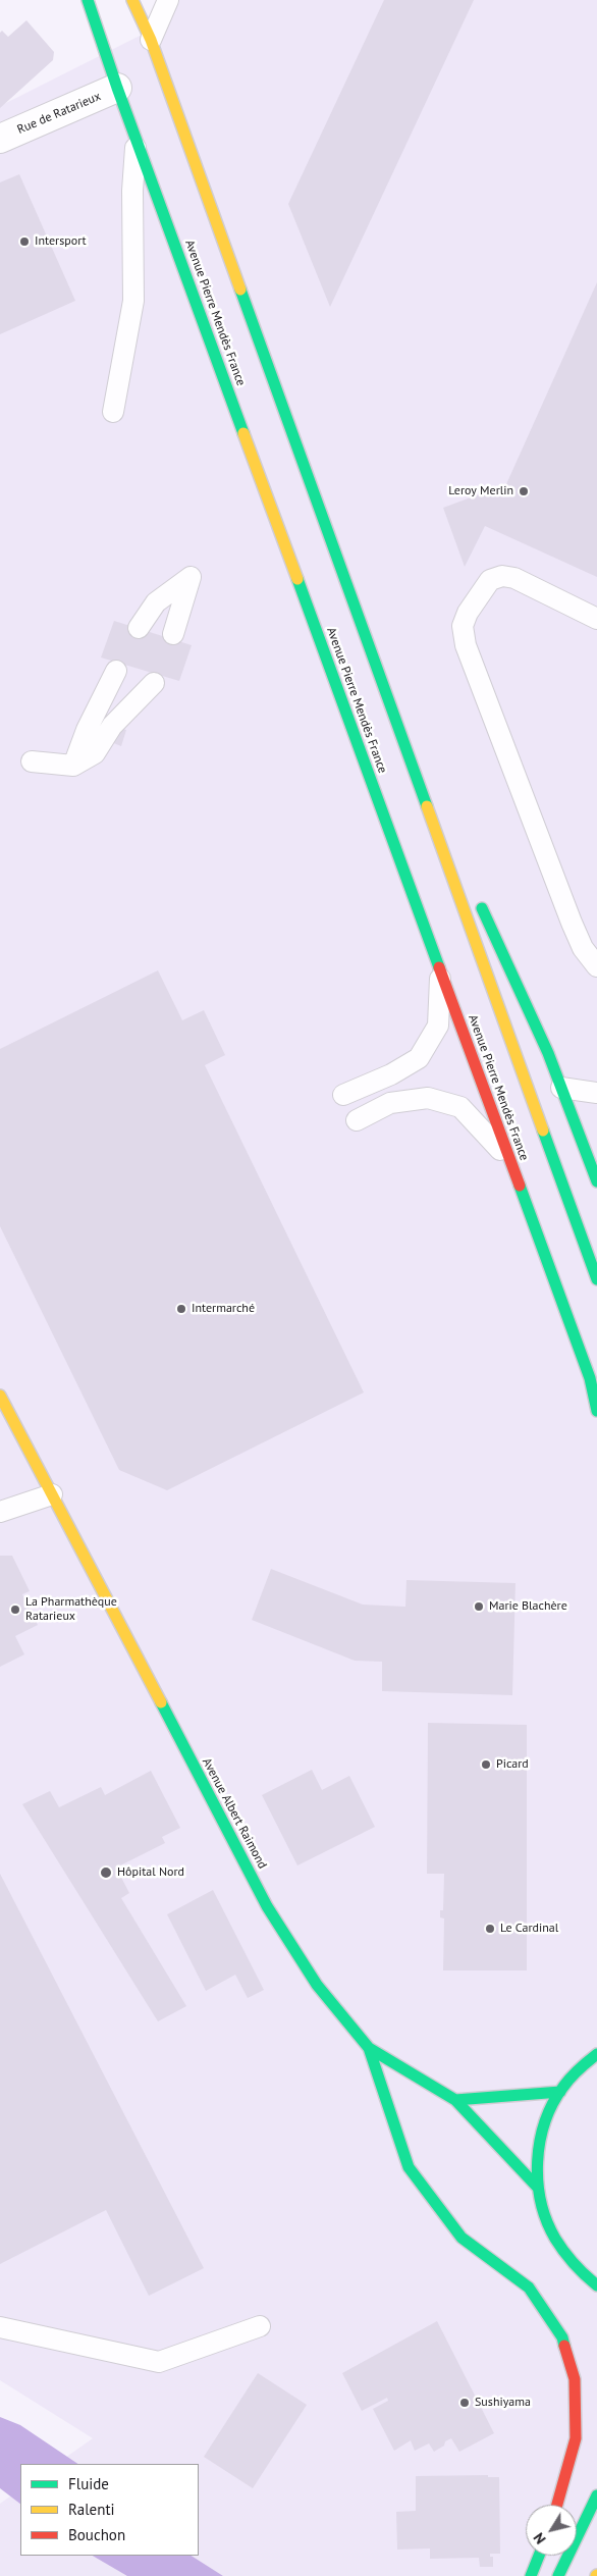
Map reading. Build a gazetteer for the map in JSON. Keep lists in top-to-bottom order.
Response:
{
  "streets": {
    "main road": ["Avenue Pierre Mendès France", "Avenue Albert Raimond"],
    "street": ["Rue de Ratarieux"]
  },
  "crossings": [
    ["Rue de Ratarieux", "Avenue Pierre Mendès France"]
  ],
  "places": [
    "Intersport",
    "Leroy Merlin",
    "Intermarché",
    "Marie Blachère",
    "La Pharmathèque Ratarieux",
    "Picard",
    "Hôpital Nord",
    "Le Cardinal",
    "Sushiyama"
  ],
  "legend": ["Fluide", "Ralenti", "Bouchon"],
  "north": "bottom left"
}
